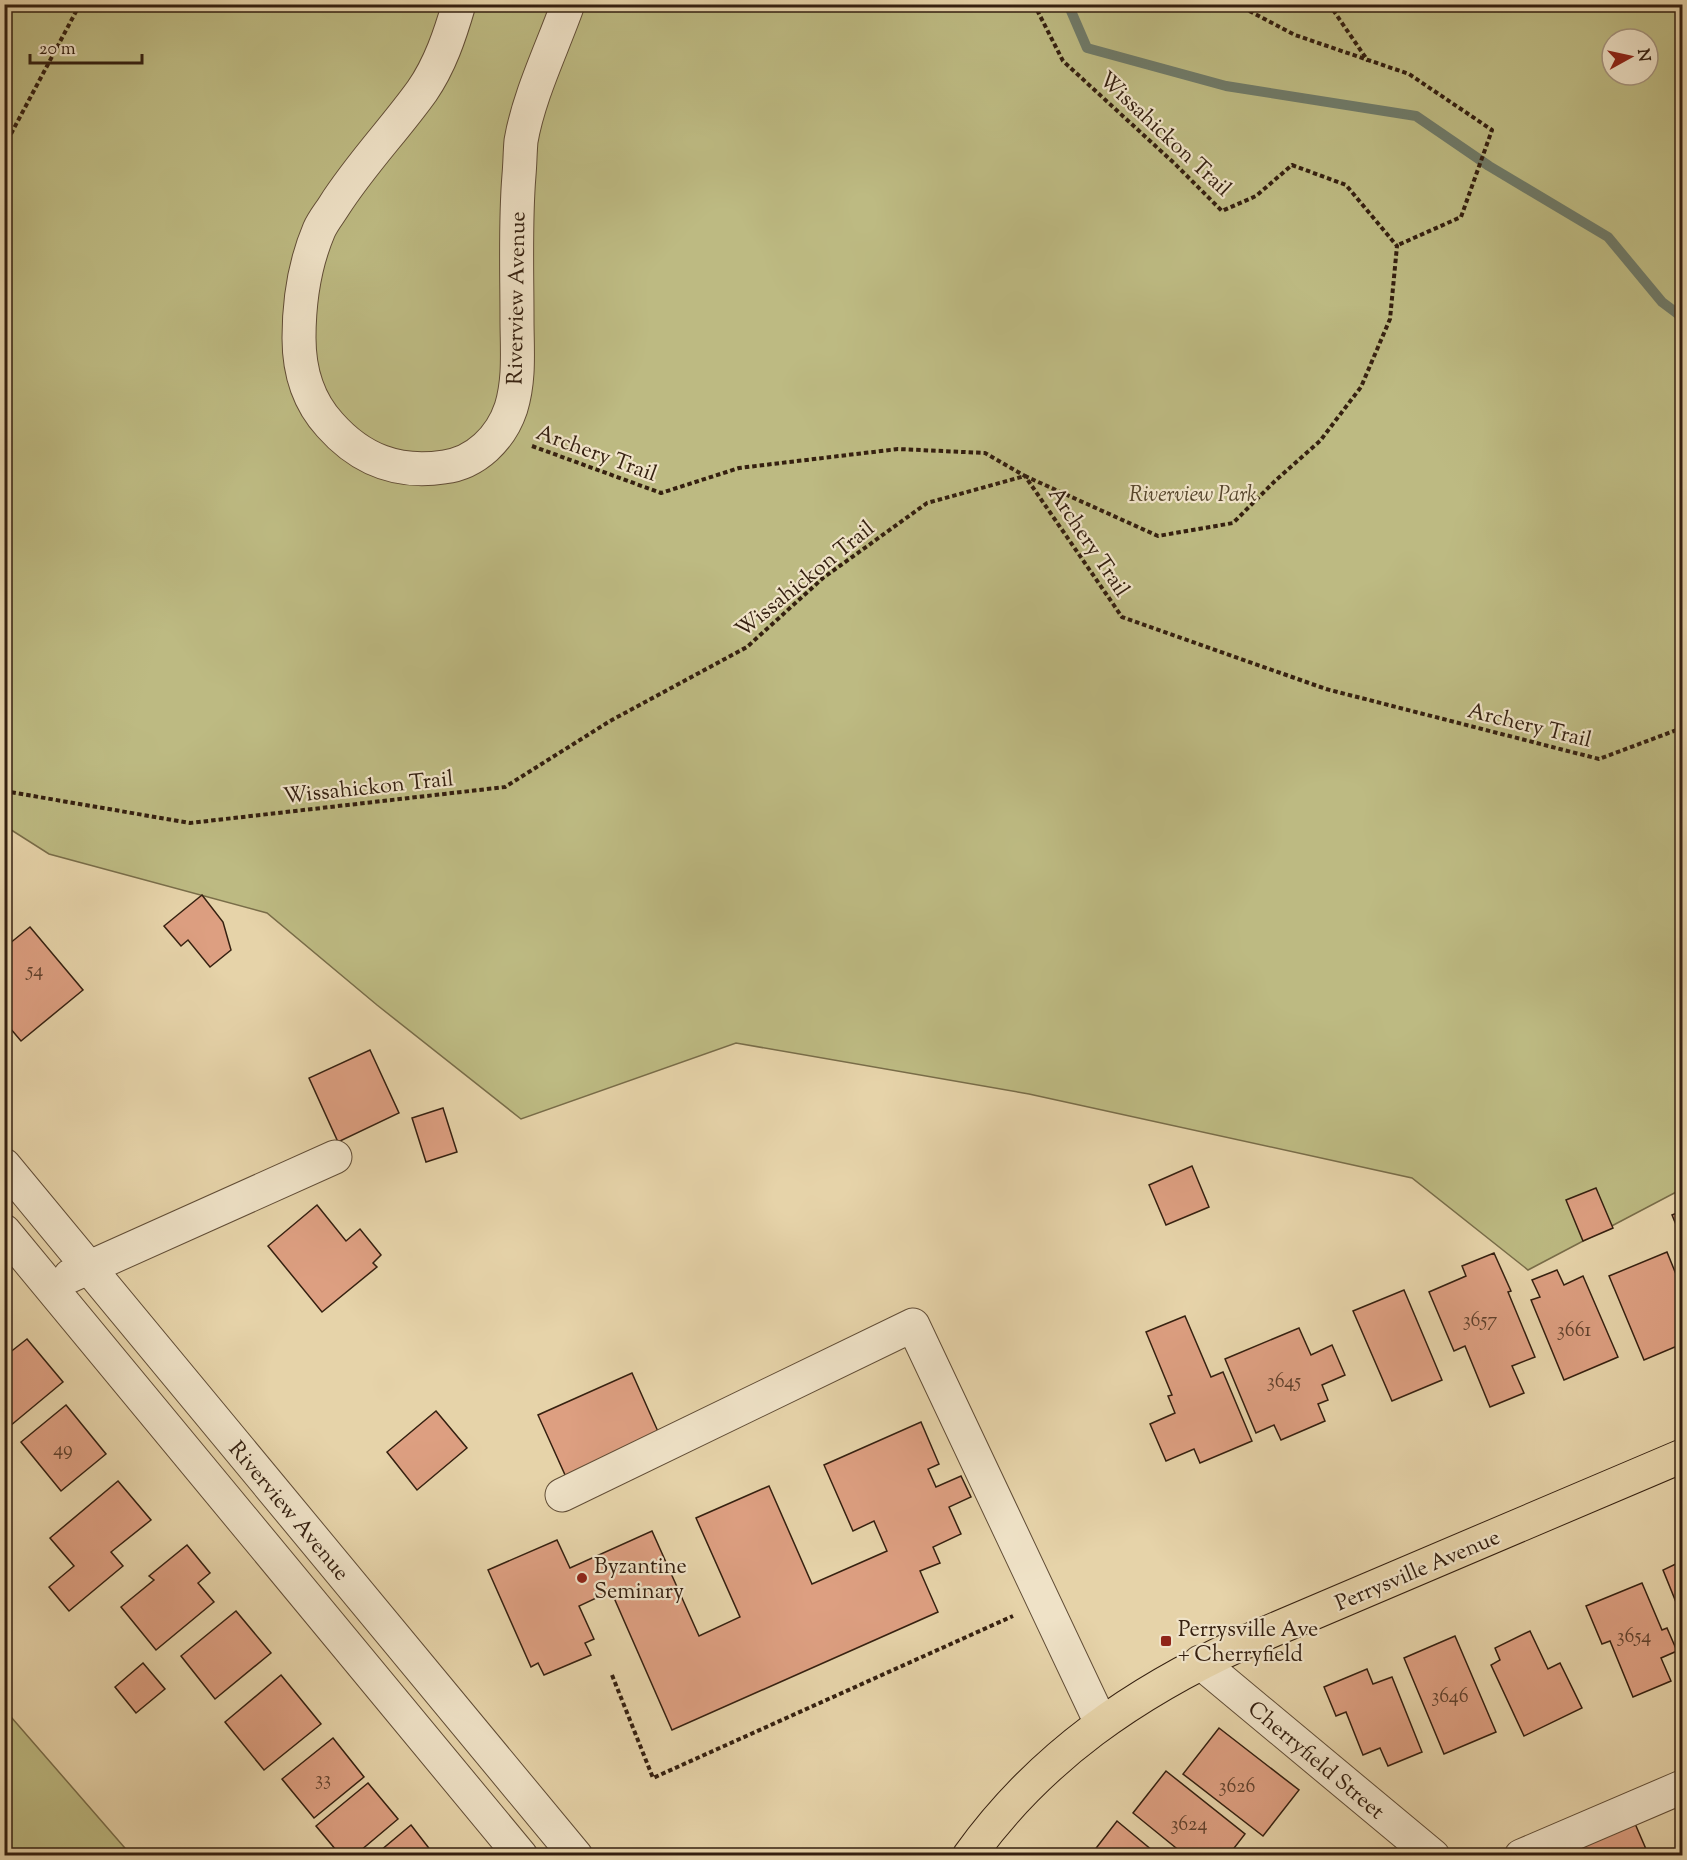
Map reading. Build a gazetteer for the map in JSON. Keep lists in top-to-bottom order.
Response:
{
  "streets": {
    "main road": ["Perrysville Avenue"],
    "street": ["Riverview Avenue", "Cherryfield Street"],
    "path": ["Wissahickon Trail", "Archery Trail"]
  },
  "crossings": [
    ["Wissahickon Trail", "Archery Trail"],
    ["Perrysville Avenue", "Cherryfield Street"]
  ],
  "parks": ["Riverview Park"],
  "places": {
    "other": ["Byzantine Seminary"],
    "transit": ["Perrysville Ave + Cherryfield"]
  },
  "house_numbers": [
    "54",
    "3657",
    "3661",
    "3645",
    "49",
    "3654",
    "3646",
    "33",
    "3626",
    "3624"
  ],
  "scale_bar": "20 m",
  "north": "right"
}
